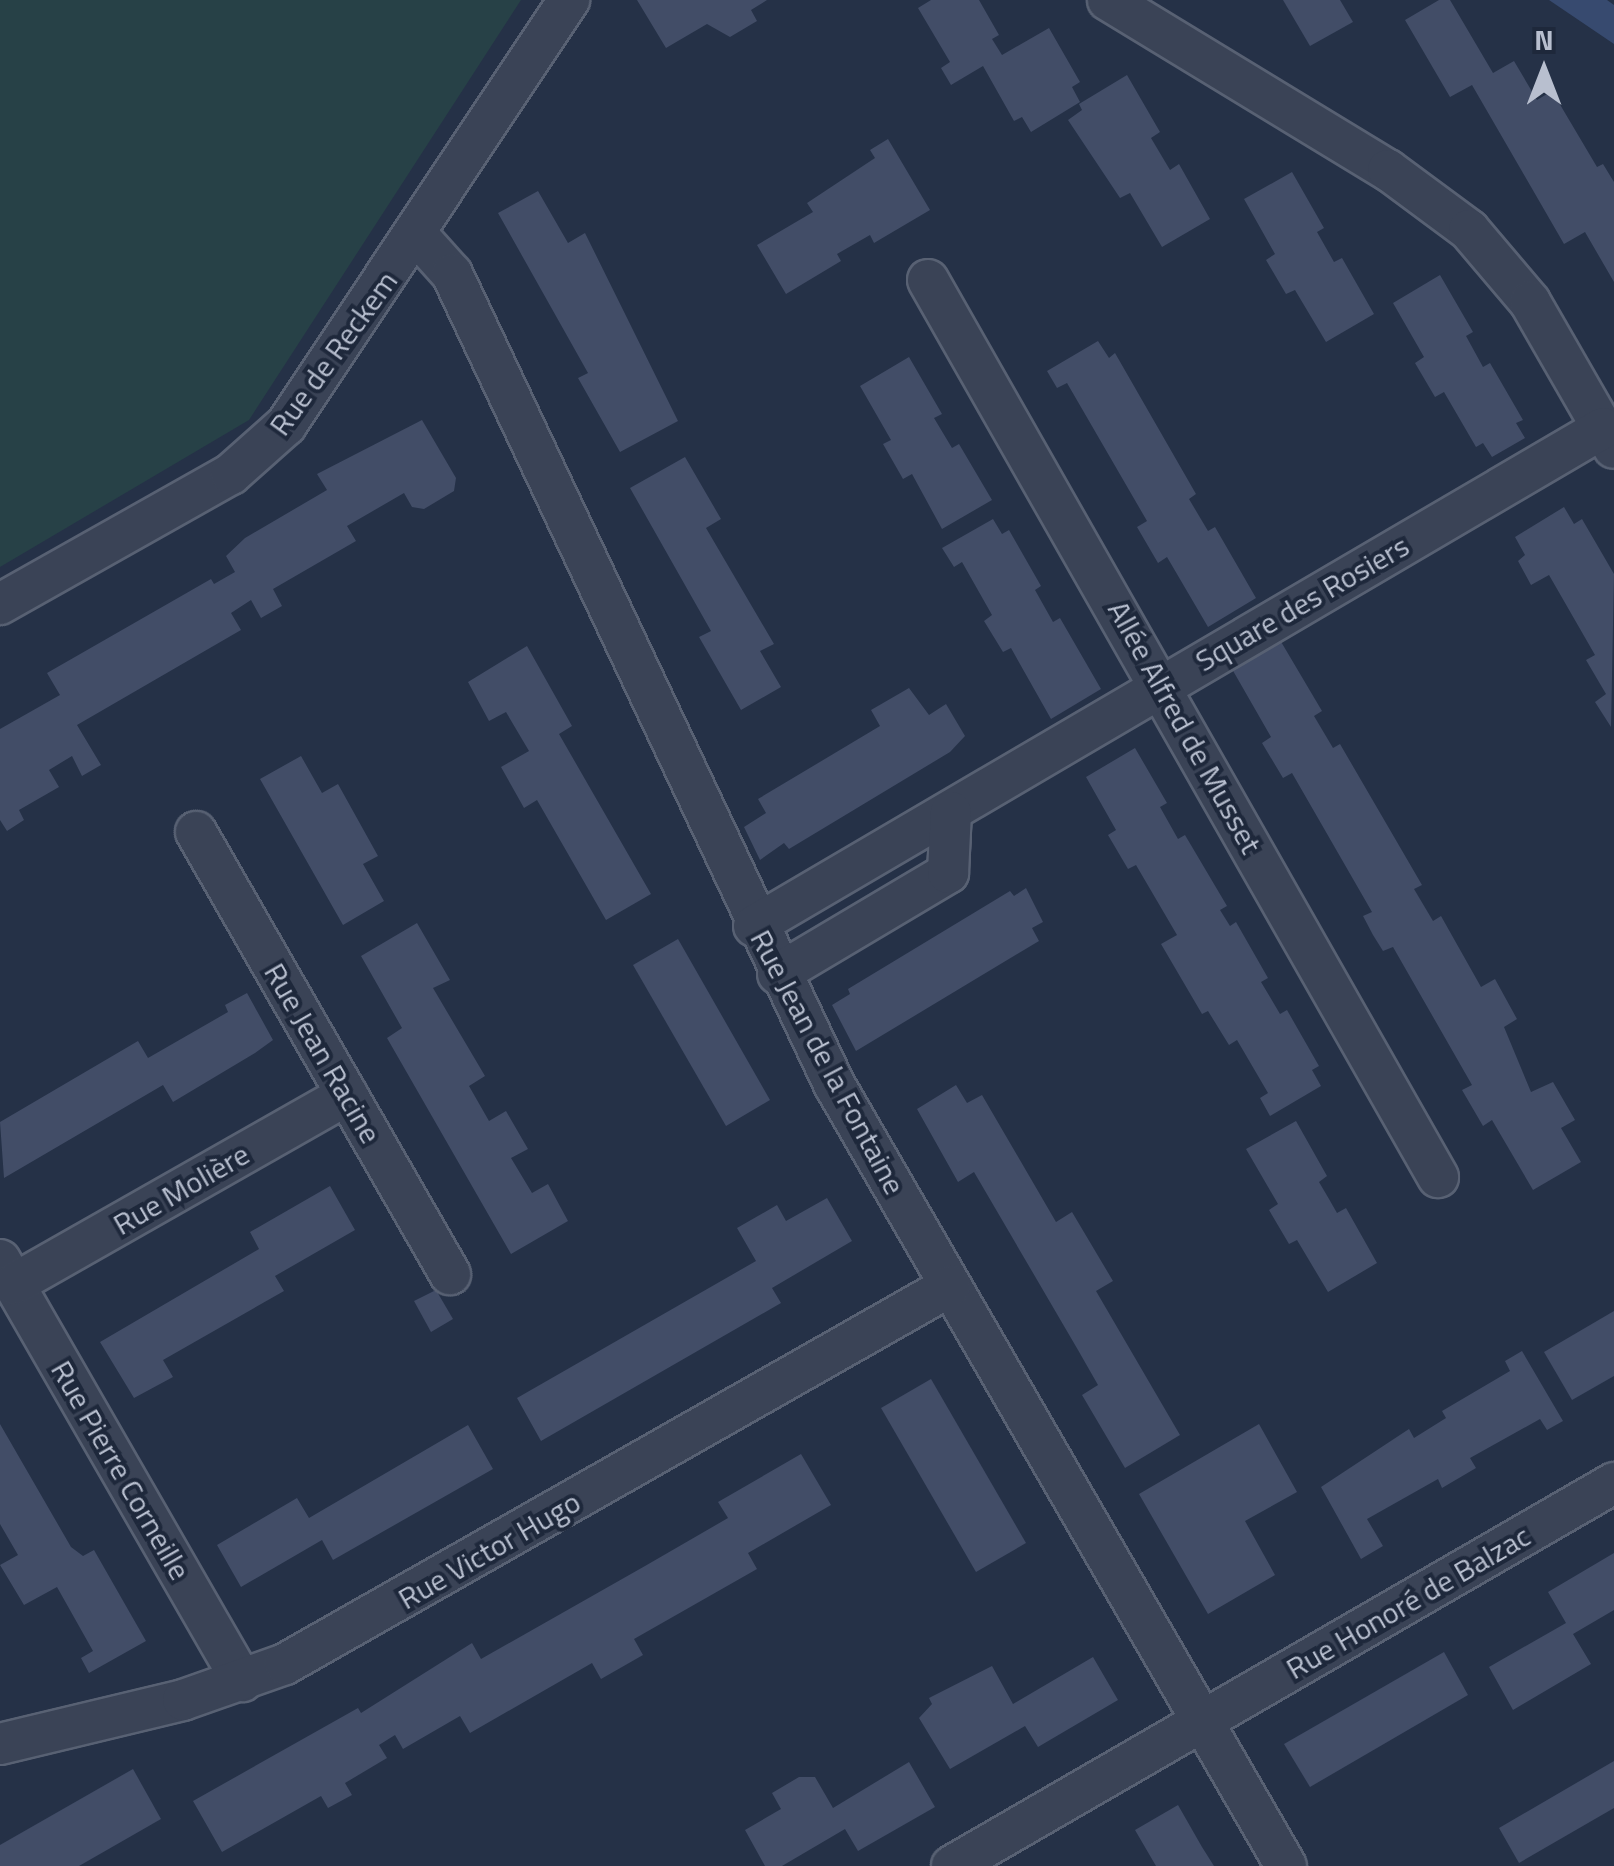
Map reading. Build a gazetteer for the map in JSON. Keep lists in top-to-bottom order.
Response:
{
  "streets": {
    "street": [
      "Rue de Reckem",
      "Square des Rosiers",
      "Allée Alfred de Musset",
      "Rue Jean Racine",
      "Rue Jean de la Fontaine",
      "Rue Molière",
      "Rue Pierre Corneille",
      "Rue Victor Hugo",
      "Rue Honoré de Balzac"
    ]
  },
  "crossings": [
    ["Rue de Reckem", "Rue Jean de la Fontaine"],
    ["Square des Rosiers", "Allée Alfred de Musset"],
    ["Square des Rosiers", "Rue Jean de la Fontaine"],
    ["Rue Jean Racine", "Rue Molière"],
    ["Rue Jean de la Fontaine", "Rue Victor Hugo"],
    ["Rue Jean de la Fontaine", "Rue Honoré de Balzac"],
    ["Rue Molière", "Rue Pierre Corneille"],
    ["Rue Pierre Corneille", "Rue Victor Hugo"]
  ],
  "north": "top"
}
